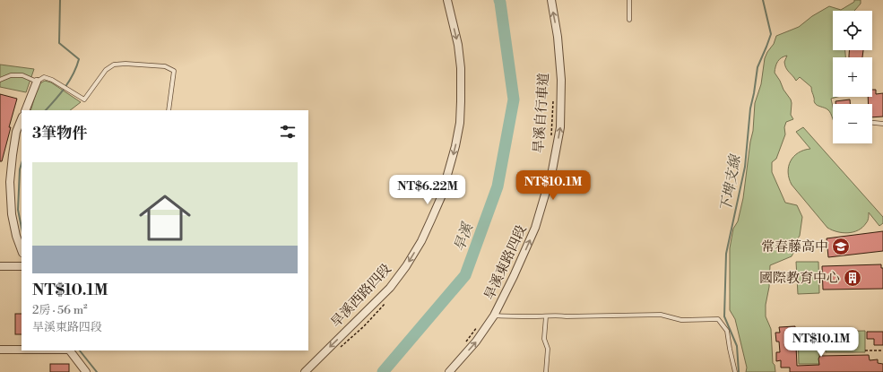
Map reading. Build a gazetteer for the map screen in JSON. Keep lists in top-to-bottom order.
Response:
{
  "streets": {
    "street": ["旱溪東路四段", "旱溪西路四段"],
    "path": ["旱溪自行車道"]
  },
  "one_way": ["旱溪東路四段", "旱溪西路四段"],
  "water": ["下埤支線", "旱溪"],
  "places": {
    "school or university": ["常春藤高中"],
    "building": ["國際教育中心"]
  },
  "page": {
    "map_buttons": ["+", "−"],
    "heading": "3筆物件",
    "list": [
      {
        "name": "NT$10.1M",
        "note": "2房 · 56 m² · 旱溪東路四段"
      }
    ],
    "price": ["NT$10.1M", "NT$6.22M", "NT$10.1M"]
  }
}
